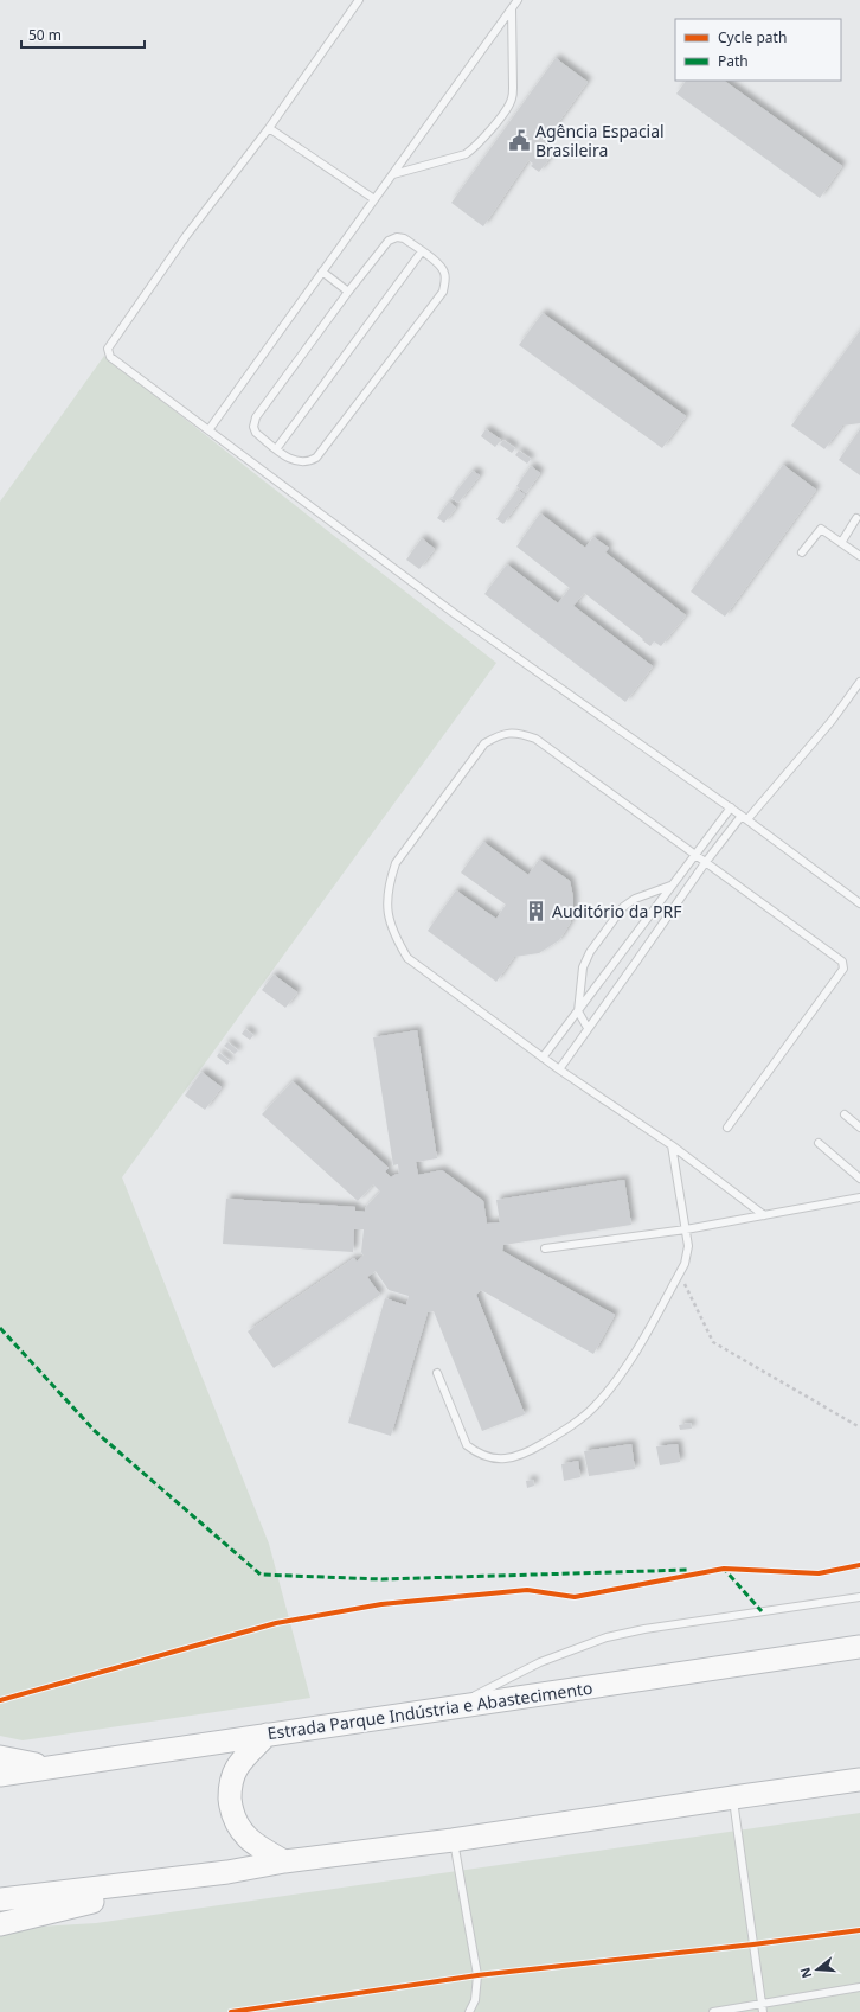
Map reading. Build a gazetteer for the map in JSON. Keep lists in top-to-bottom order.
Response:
{
  "streets": {
    "highway": ["Estrada Parque Indústria e Abastecimento"]
  },
  "places": {
    "public building": ["Agência Espacial Brasileira"],
    "building": ["Auditório da PRF"]
  },
  "legend": ["Cycle path", "Path"],
  "scale_bar": "50 m",
  "north": "left"
}
